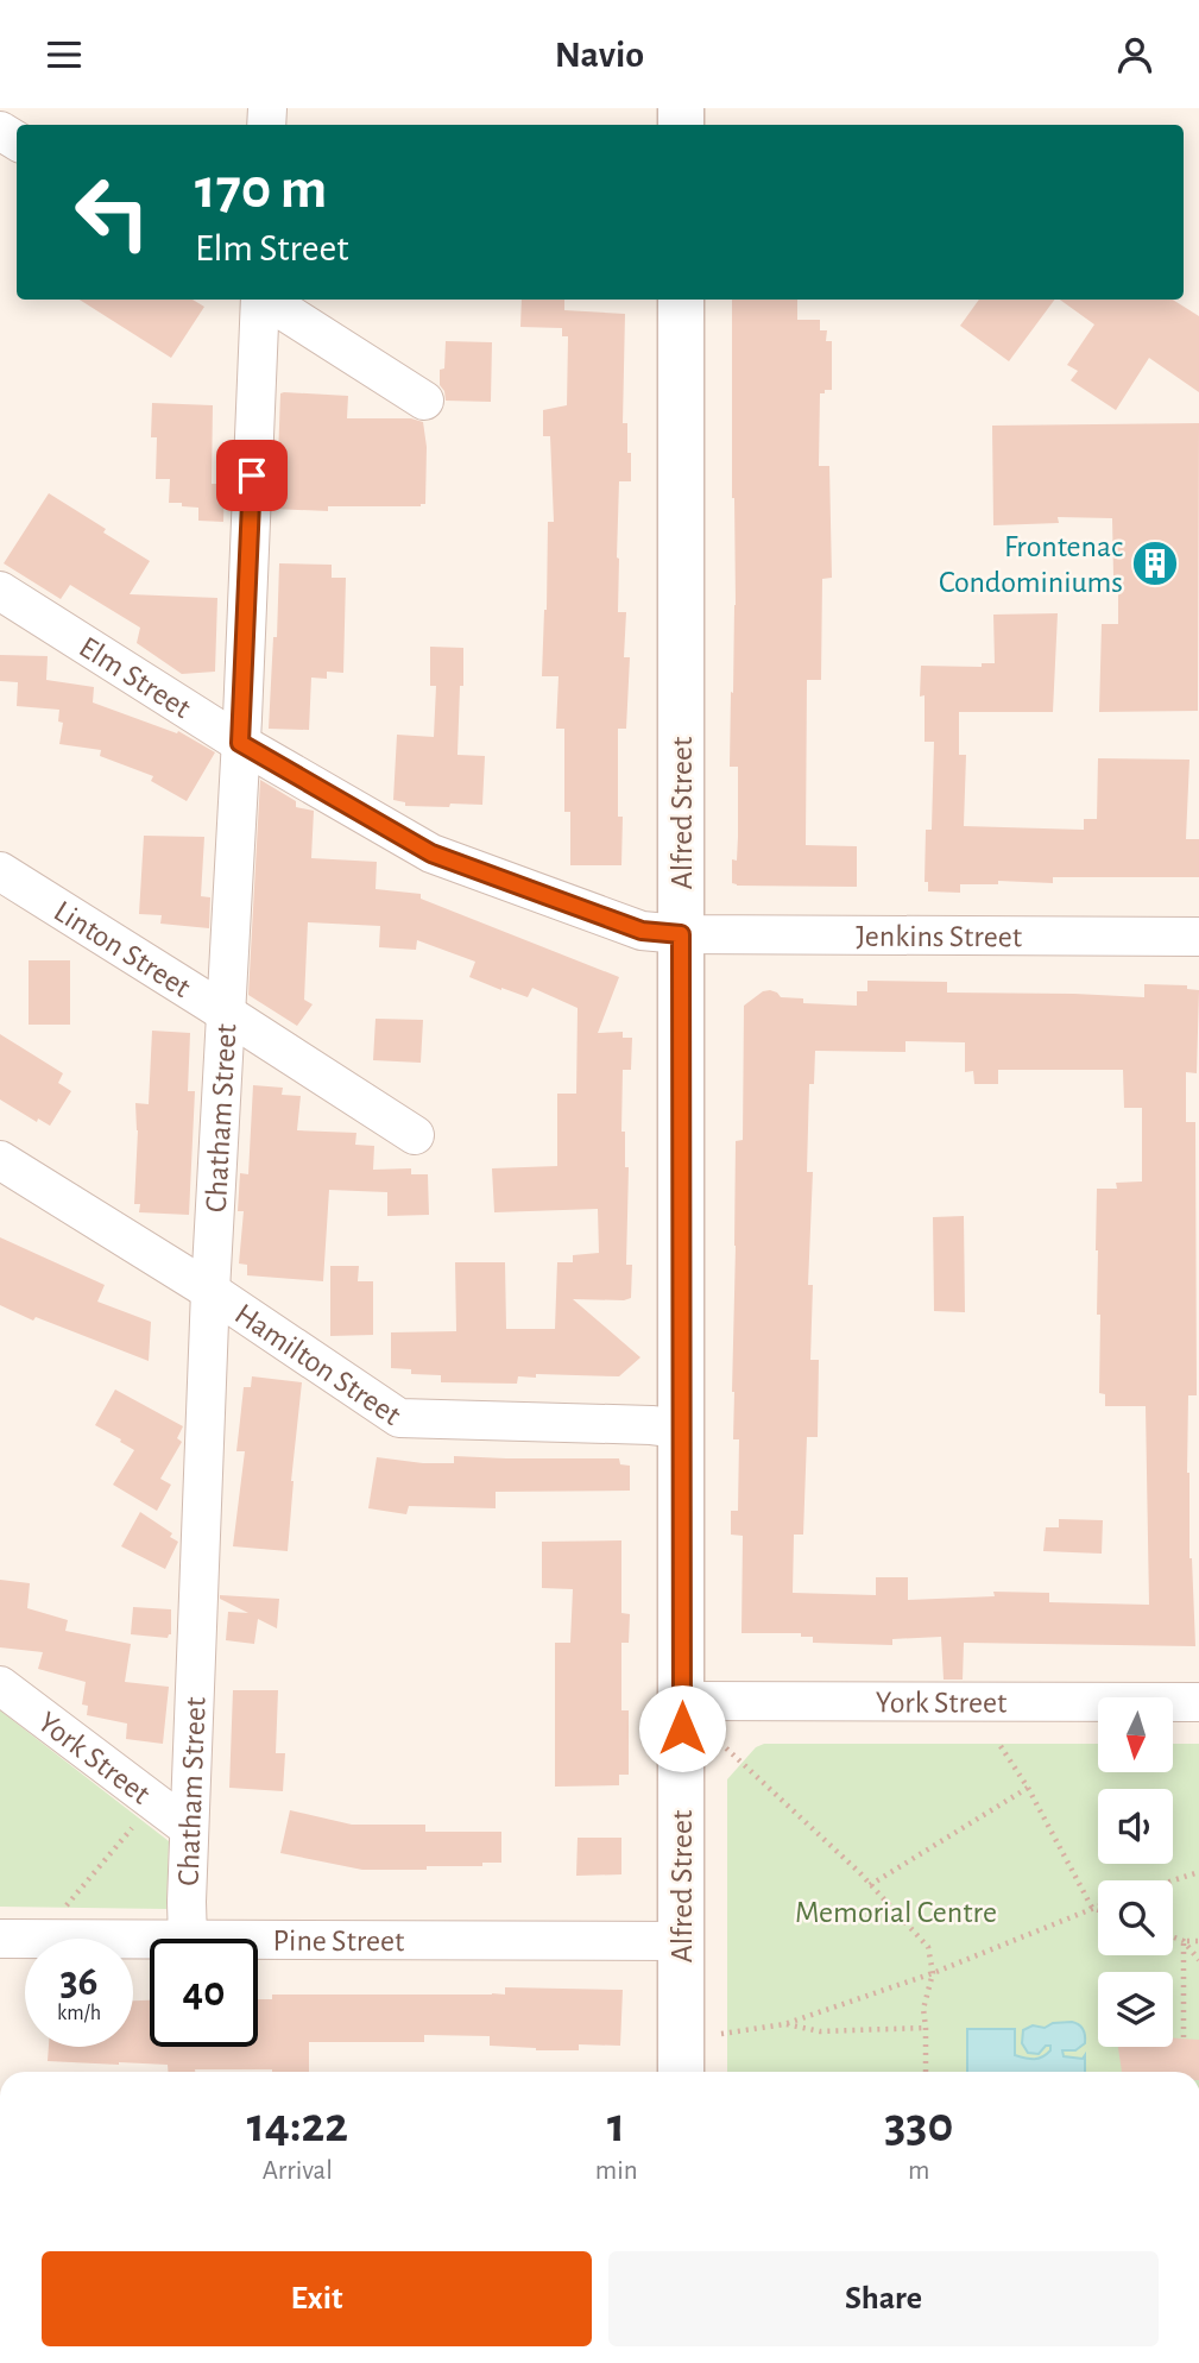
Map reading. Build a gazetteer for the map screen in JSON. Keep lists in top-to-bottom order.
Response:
{
  "streets": {
    "street": [
      "Elm Street",
      "Alfred Street",
      "Jenkins Street",
      "Linton Street",
      "Chatham Street",
      "Hamilton Street",
      "York Street",
      "Pine Street"
    ]
  },
  "crossings": [
    ["Elm Street", "Alfred Street"],
    ["Elm Street", "Jenkins Street"],
    ["Elm Street", "Chatham Street"],
    ["Alfred Street", "Jenkins Street"],
    ["Alfred Street", "Hamilton Street"],
    ["Alfred Street", "York Street"],
    ["Alfred Street", "Pine Street"],
    ["Linton Street", "Chatham Street"],
    ["Chatham Street", "Hamilton Street"],
    ["Chatham Street", "York Street"]
  ],
  "parks": ["Memorial Centre"],
  "places": {
    "building": ["Frontenac Condominiums"]
  },
  "north": "bottom",
  "page": {
    "header": "Navio",
    "turn": ["170 m", "Elm Street"],
    "speed": "36 km/h",
    "limit": "40",
    "eta": [
      "14:22",
      "Arrival",
      "1",
      "min",
      "330",
      "m"
    ],
    "buttons": ["Exit", "Share"]
  }
}
